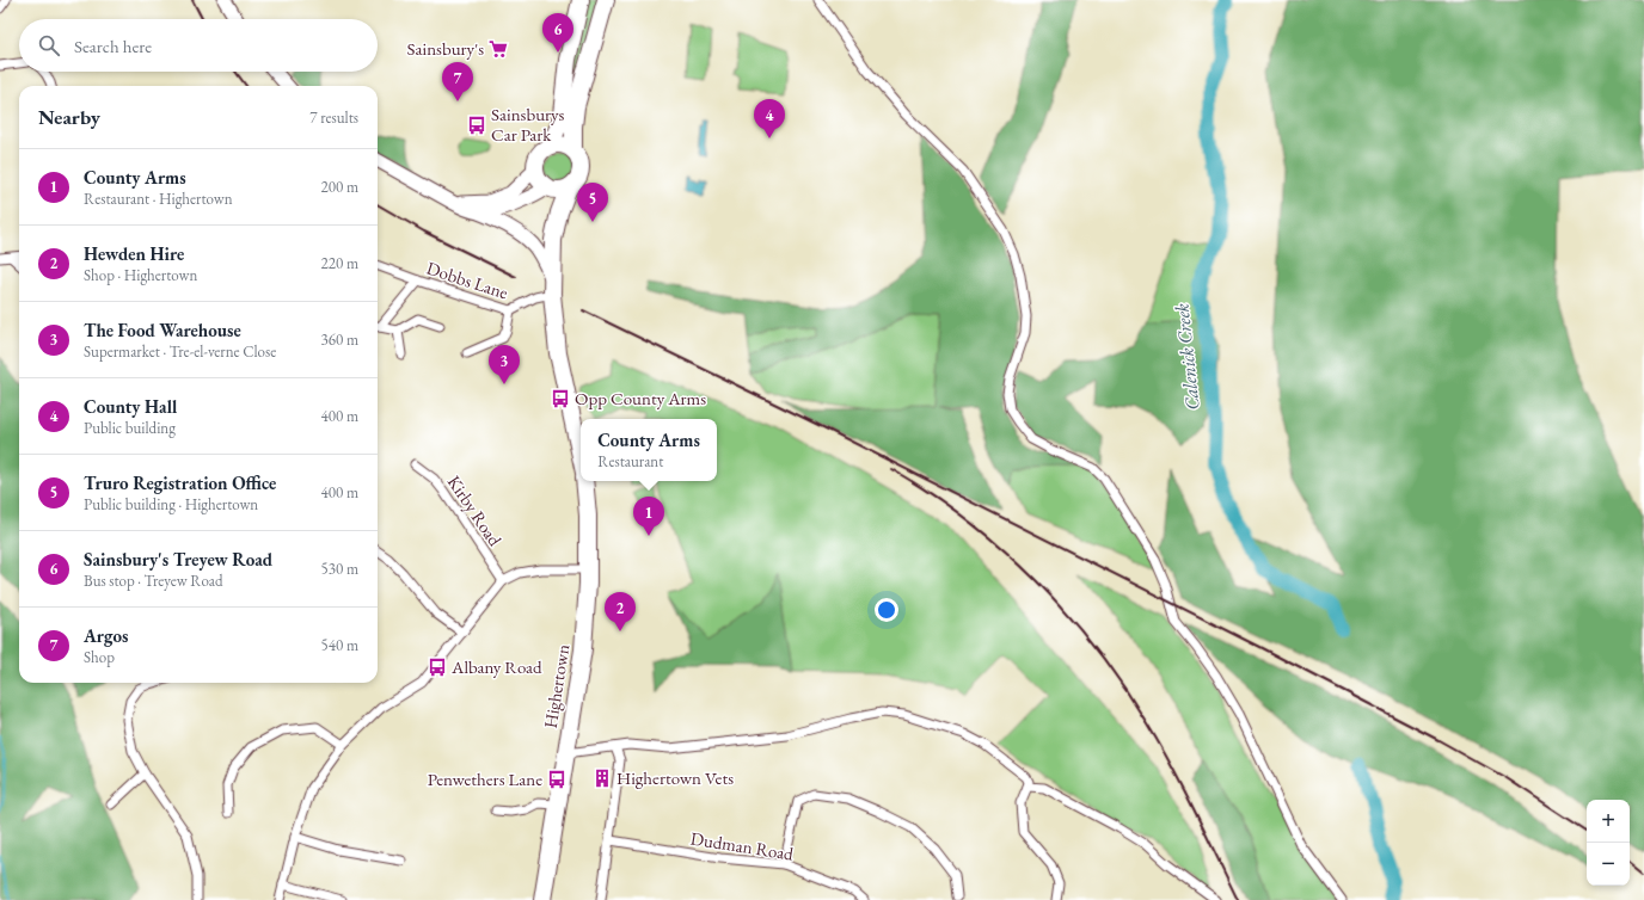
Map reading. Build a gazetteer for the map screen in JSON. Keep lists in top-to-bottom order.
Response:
{
  "streets": {
    "highway": ["Highertown"],
    "street": ["Dobbs Lane", "Kirby Road", "Dudman Road"]
  },
  "water": ["Calenick Creek"],
  "places": {
    "supermarket": ["Sainsbury's"],
    "bus stop": [
      "Sainsburys Car Park",
      "Opp County Arms",
      "Albany Road",
      "Penwethers Lane"
    ],
    "building": ["Highertown Vets"]
  },
  "page": {
    "pins": [
      "6",
      "7",
      "4",
      "5",
      "3",
      "1",
      "2"
    ],
    "search": "Search here",
    "heading": ["Nearby", "7 results"],
    "list": [
      {
        "mark": "1",
        "name": "County Arms",
        "note": "Restaurant · Highertown",
        "value": "200 m"
      },
      {
        "mark": "2",
        "name": "Hewden Hire",
        "note": "Shop · Highertown",
        "value": "220 m"
      },
      {
        "mark": "3",
        "name": "The Food Warehouse",
        "note": "Supermarket · Tre-el-verne Close",
        "value": "360 m"
      },
      {
        "mark": "4",
        "name": "County Hall",
        "note": "Public building",
        "value": "400 m"
      },
      {
        "mark": "5",
        "name": "Truro Registration Office",
        "note": "Public building · Highertown",
        "value": "400 m"
      },
      {
        "mark": "6",
        "name": "Sainsbury's Treyew Road",
        "note": "Bus stop · Treyew Road",
        "value": "530 m"
      },
      {
        "mark": "7",
        "name": "Argos",
        "note": "Shop",
        "value": "540 m"
      }
    ],
    "popup": ["County Arms", "Restaurant"],
    "map_buttons": ["+", "−"]
  }
}
